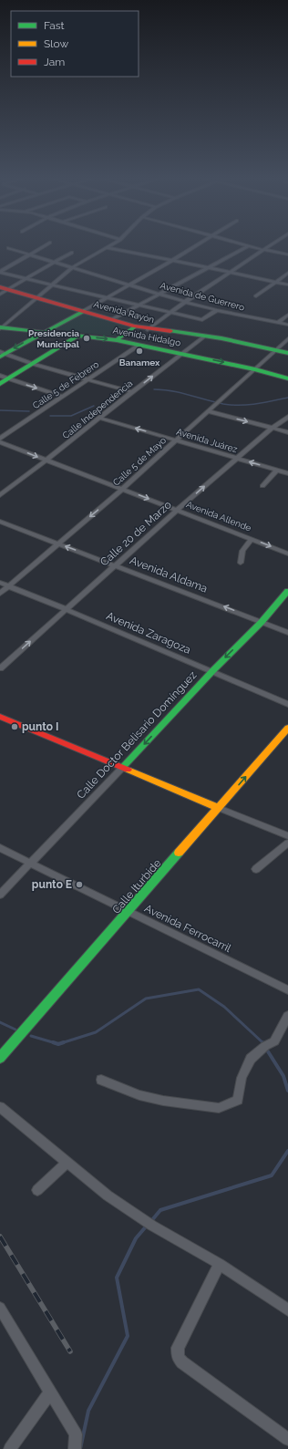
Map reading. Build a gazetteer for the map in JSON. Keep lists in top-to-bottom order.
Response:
{
  "streets": {
    "main road": [
      "Avenida Rayón",
      "Avenida Hidalgo",
      "Calle Doctor Belisario Domínguez",
      "Calle Iturbide"
    ],
    "street": [
      "Avenida de Guerrero",
      "Calle 5 de Febrero",
      "Calle Independencia",
      "Avenida Juárez",
      "Calle 5 de Mayo",
      "Avenida Allende",
      "Calle 20 de Marzo",
      "Avenida Aldama",
      "Avenida Zaragoza",
      "Avenida Ferrocarril"
    ]
  },
  "crossings": [
    ["Avenida Rayón", "Calle Independencia"],
    ["Avenida Rayón", "Calle 5 de Mayo"],
    ["Avenida Hidalgo", "Calle 5 de Febrero"],
    ["Avenida Hidalgo", "Calle Independencia"],
    ["Avenida Hidalgo", "Calle 5 de Mayo"],
    ["Calle Independencia", "Avenida Juárez"],
    ["Calle Independencia", "Avenida Allende"],
    ["Avenida Juárez", "Calle 5 de Mayo"],
    ["Avenida Juárez", "Calle 20 de Marzo"],
    ["Calle 5 de Mayo", "Avenida Allende"],
    ["Calle 5 de Mayo", "Avenida Aldama"],
    ["Calle 5 de Mayo", "Avenida Zaragoza"],
    ["Avenida Allende", "Calle 20 de Marzo"],
    ["Calle 20 de Marzo", "Avenida Aldama"],
    ["Calle 20 de Marzo", "Avenida Zaragoza"],
    ["Avenida Aldama", "Calle Doctor Belisario Domínguez"],
    ["Avenida Zaragoza", "Calle Doctor Belisario Domínguez"],
    ["Calle Doctor Belisario Domínguez", "Avenida Ferrocarril"],
    ["Calle Iturbide", "Avenida Ferrocarril"]
  ],
  "one_way": [
    "Avenida Hidalgo",
    "Avenida Allende",
    "Calle 20 de Marzo",
    "Avenida Aldama",
    "Calle Doctor Belisario Domínguez"
  ],
  "places": [
    "Presidencia Municipal",
    "Banamex",
    "punto I",
    "punto E"
  ],
  "legend": ["Fast", "Slow", "Jam"]
}
